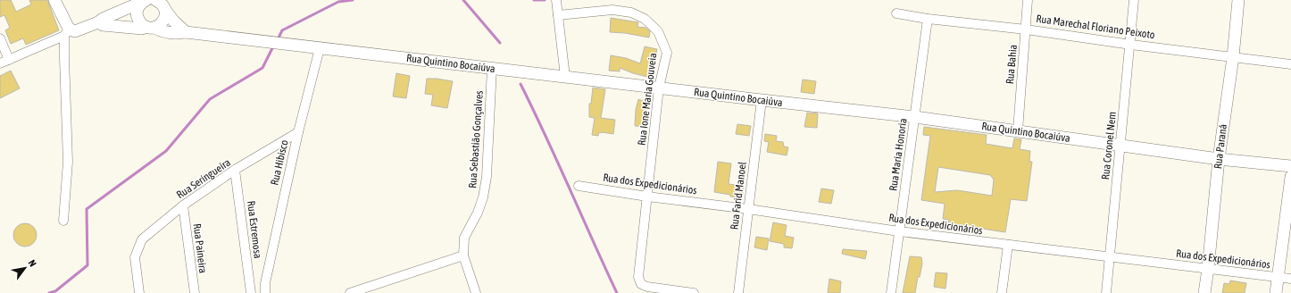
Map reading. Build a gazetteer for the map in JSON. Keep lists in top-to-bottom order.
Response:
{
  "streets": {
    "street": [
      "Rua Marechal Floriano Peixoto",
      "Rua Quintino Bocaiúva",
      "Rua Bahia",
      "Rua Ione Maria Gouveia",
      "Rua Sebastião Gonçalves",
      "Rua Coronel Nem",
      "Rua Paraná",
      "Rua Maria Honoria",
      "Rua Hibisco",
      "Rua Seringueira",
      "Rua dos Expedicionários",
      "Rua Farid Manoel",
      "Rua Estremosa",
      "Rua Paineira"
    ]
  },
  "crossings": [
    ["Rua Marechal Floriano Peixoto", "Rua Bahia"],
    ["Rua Marechal Floriano Peixoto", "Rua Coronel Nem"],
    ["Rua Marechal Floriano Peixoto", "Rua Paraná"],
    ["Rua Marechal Floriano Peixoto", "Rua Maria Honoria"],
    ["Rua Quintino Bocaiúva", "Rua Bahia"],
    ["Rua Quintino Bocaiúva", "Rua Ione Maria Gouveia"],
    ["Rua Quintino Bocaiúva", "Rua Sebastião Gonçalves"],
    ["Rua Quintino Bocaiúva", "Rua Coronel Nem"],
    ["Rua Quintino Bocaiúva", "Rua Paraná"],
    ["Rua Quintino Bocaiúva", "Rua Maria Honoria"],
    ["Rua Quintino Bocaiúva", "Rua Hibisco"],
    ["Rua Quintino Bocaiúva", "Rua Farid Manoel"],
    ["Rua Ione Maria Gouveia", "Rua dos Expedicionários"],
    ["Rua Coronel Nem", "Rua dos Expedicionários"],
    ["Rua Paraná", "Rua dos Expedicionários"],
    ["Rua Maria Honoria", "Rua dos Expedicionários"],
    ["Rua Hibisco", "Rua Seringueira"],
    ["Rua Seringueira", "Rua Estremosa"],
    ["Rua Seringueira", "Rua Paineira"],
    ["Rua dos Expedicionários", "Rua Farid Manoel"]
  ],
  "north": "top right"
}
